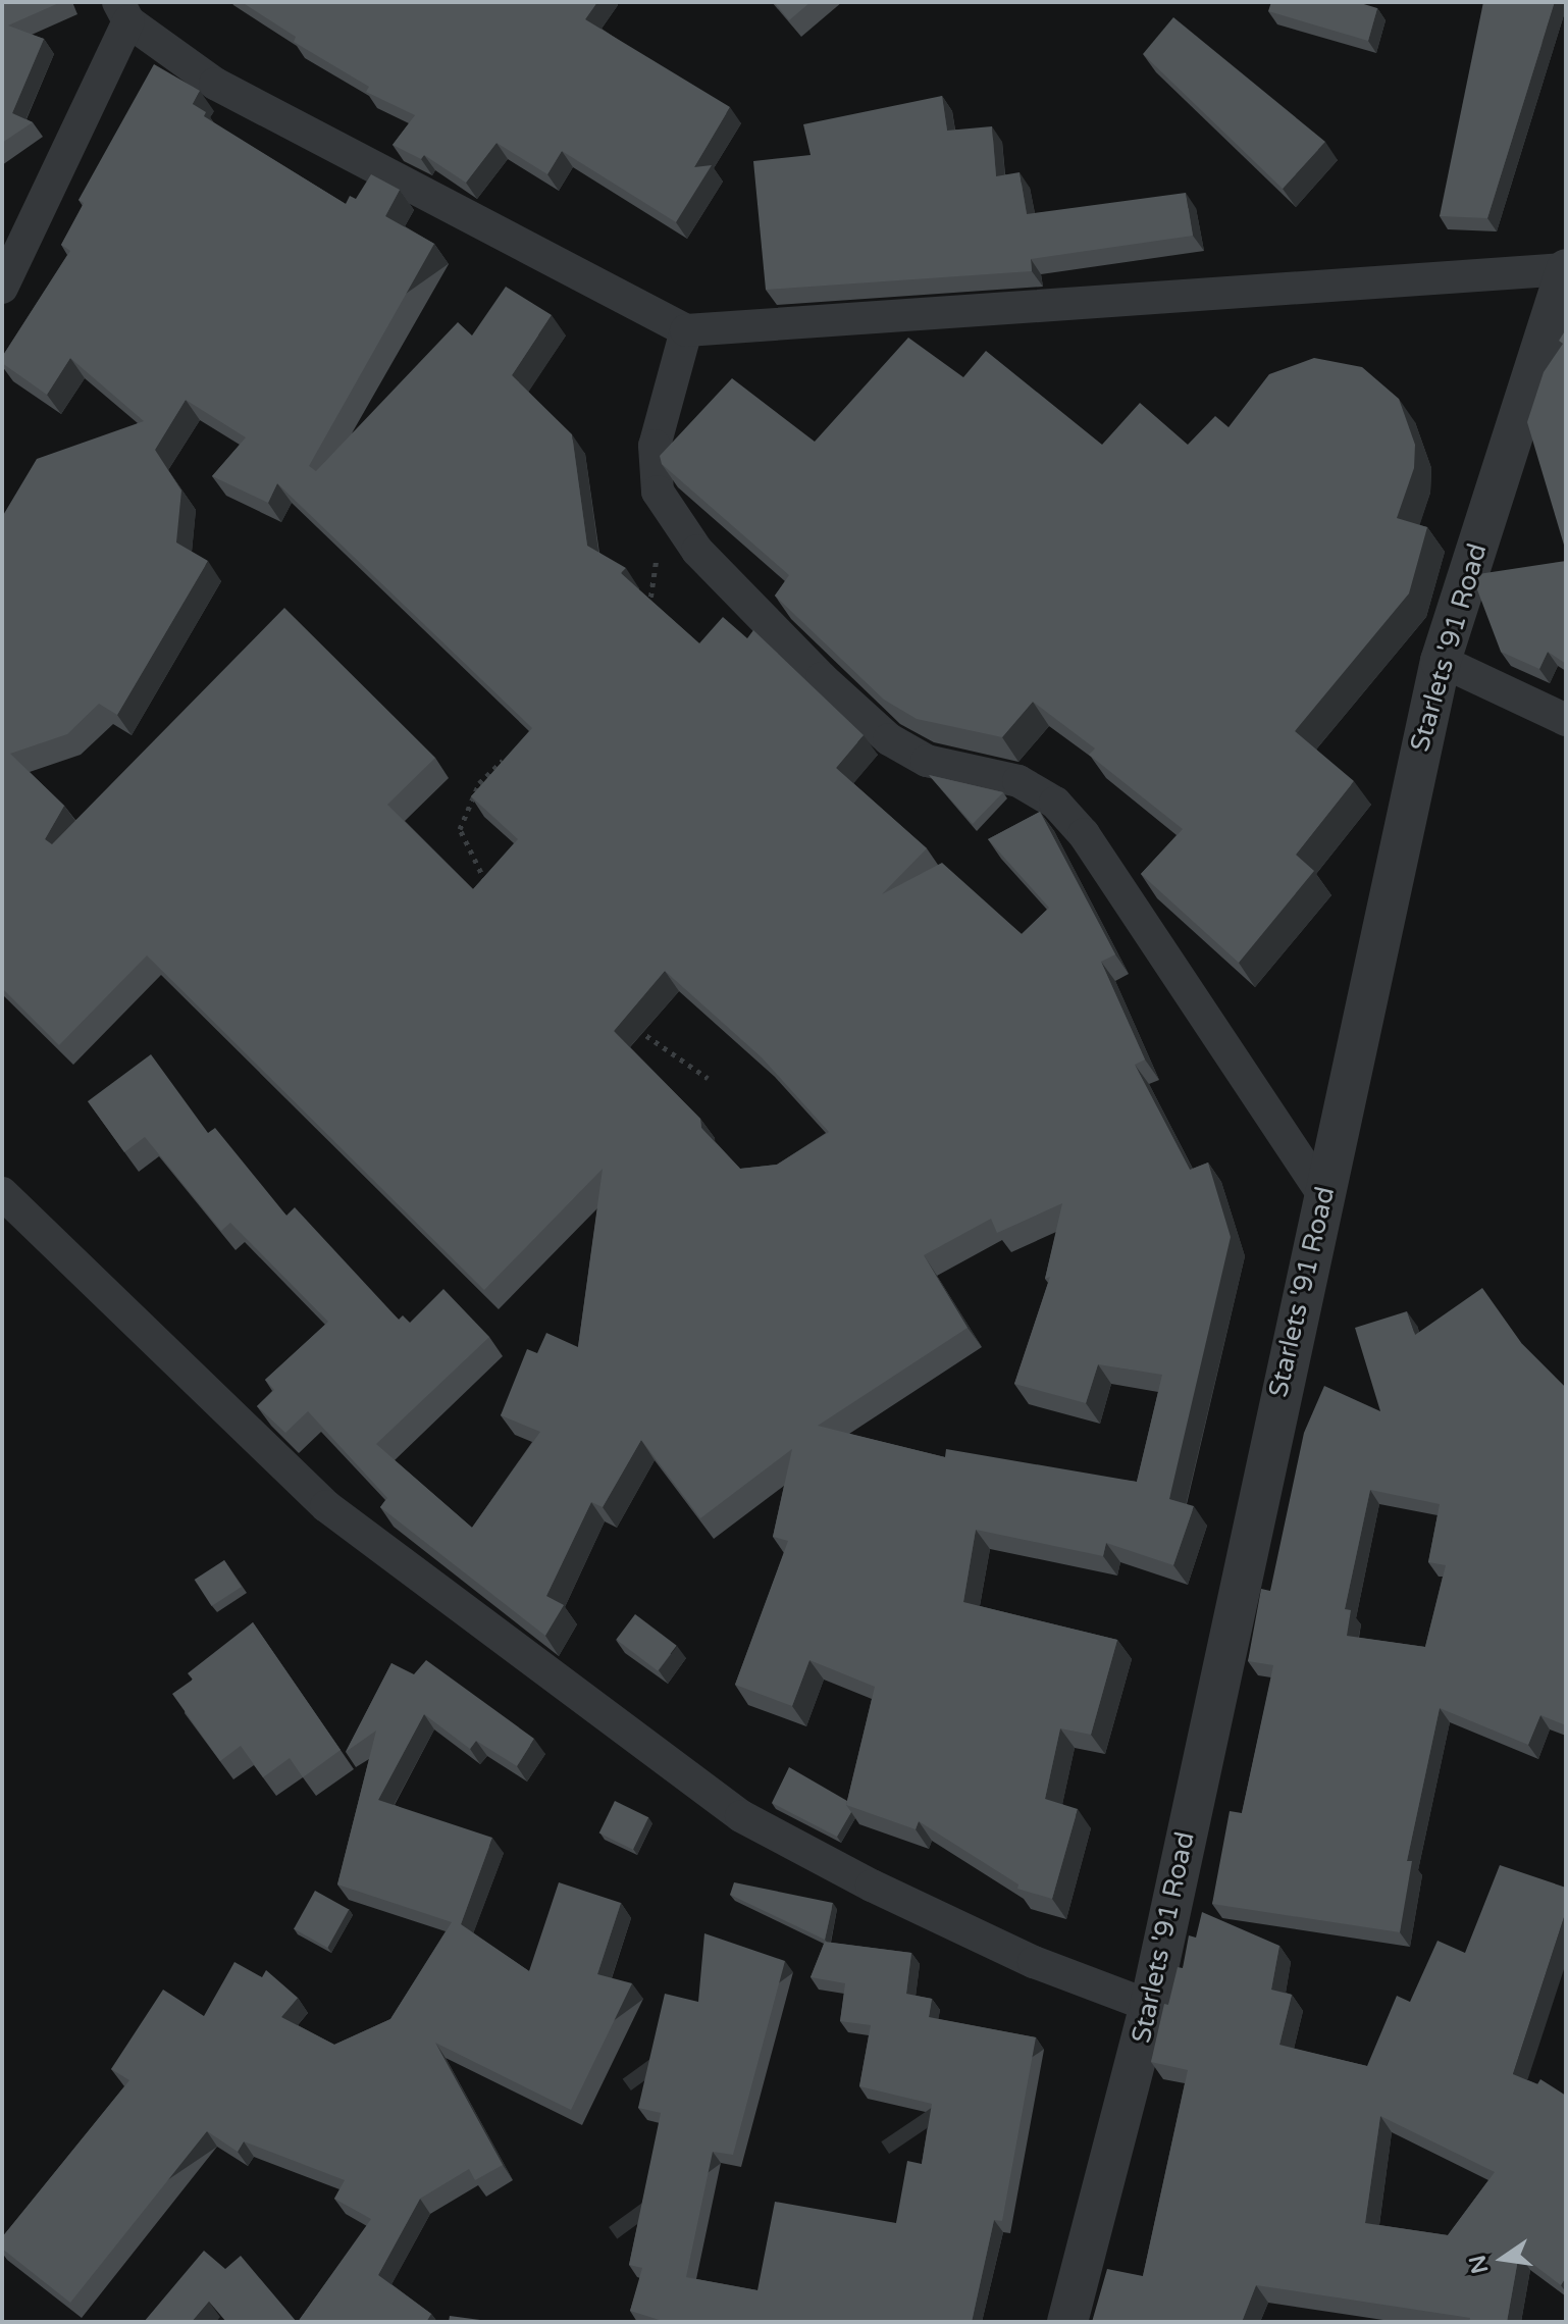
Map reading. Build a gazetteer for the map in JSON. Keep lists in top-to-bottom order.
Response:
{
  "streets": {
    "street": ["Starlets '91 Road"]
  },
  "north": "left"
}
